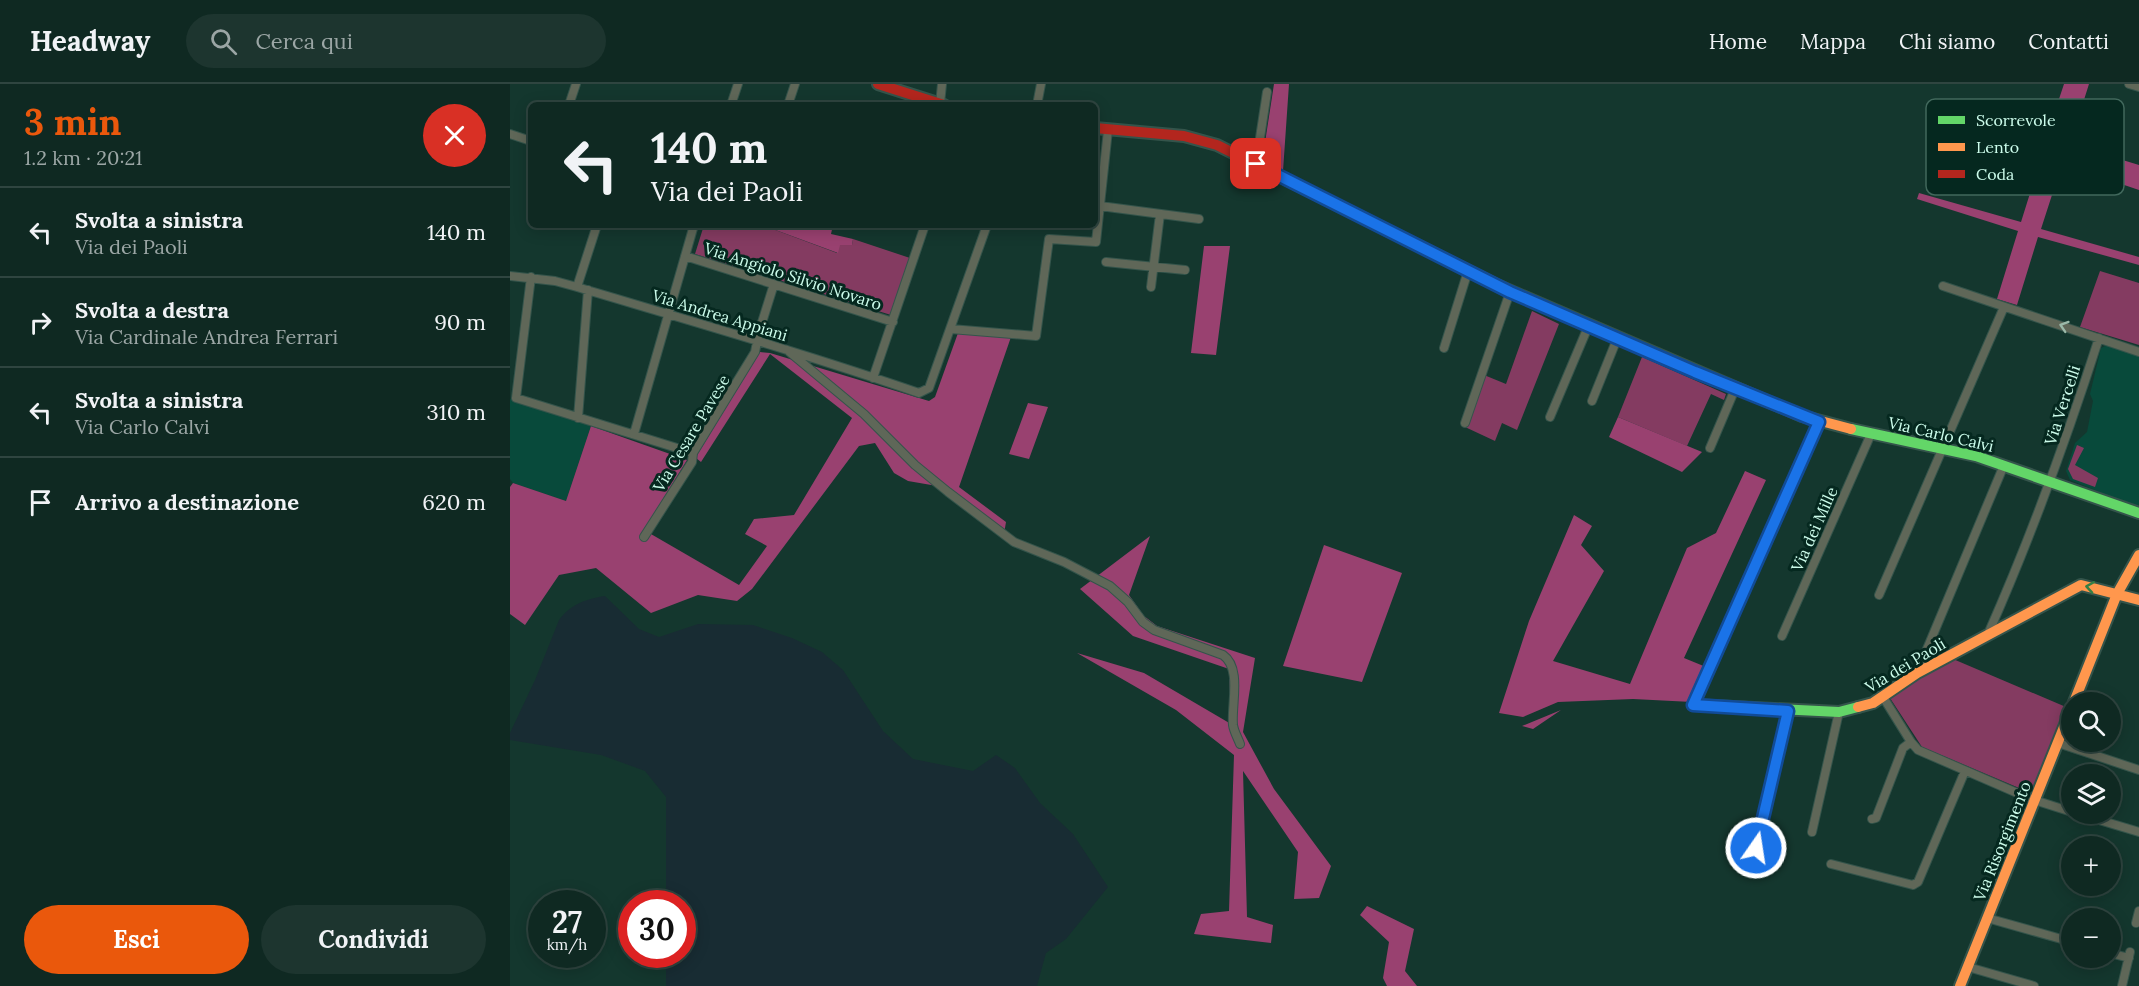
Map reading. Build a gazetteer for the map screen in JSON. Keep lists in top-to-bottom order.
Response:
{
  "streets": {
    "street": [
      "Via Angiolo Silvio Novaro",
      "Via Andrea Appiani",
      "Via Vercelli",
      "Via Cesare Pavese",
      "Via Carlo Calvi",
      "Via dei Mille",
      "Via dei Paoli",
      "Via Risorgimento"
    ]
  },
  "crossings": [
    ["Via Angiolo Silvio Novaro", "Via Cesare Pavese"],
    ["Via Andrea Appiani", "Via Cesare Pavese"],
    ["Via Vercelli", "Via Carlo Calvi"],
    ["Via Vercelli", "Via dei Paoli"],
    ["Via Carlo Calvi", "Via dei Mille"],
    ["Via Carlo Calvi", "Via dei Paoli"]
  ],
  "legend": ["Scorrevole", "Lento", "Coda"],
  "page": {
    "header": "Headway",
    "search": "Cerca qui",
    "nav": [
      "Home",
      "Mappa",
      "Chi siamo",
      "Contatti"
    ],
    "heading": ["3 min", "1.2 km · 20:21"],
    "turn": ["140 m", "Via dei Paoli"],
    "list": [
      {
        "name": "Svolta a sinistra",
        "note": "Via dei Paoli",
        "value": "140 m"
      },
      {
        "name": "Svolta a destra",
        "note": "Via Cardinale Andrea Ferrari",
        "value": "90 m"
      },
      {
        "name": "Svolta a sinistra",
        "note": "Via Carlo Calvi",
        "value": "310 m"
      },
      {
        "name": "Arrivo a destinazione",
        "value": "620 m"
      }
    ],
    "map_buttons": ["+", "−"],
    "speed": "27 km/h",
    "limit": "30",
    "buttons": ["Esci", "Condividi"]
  }
}
